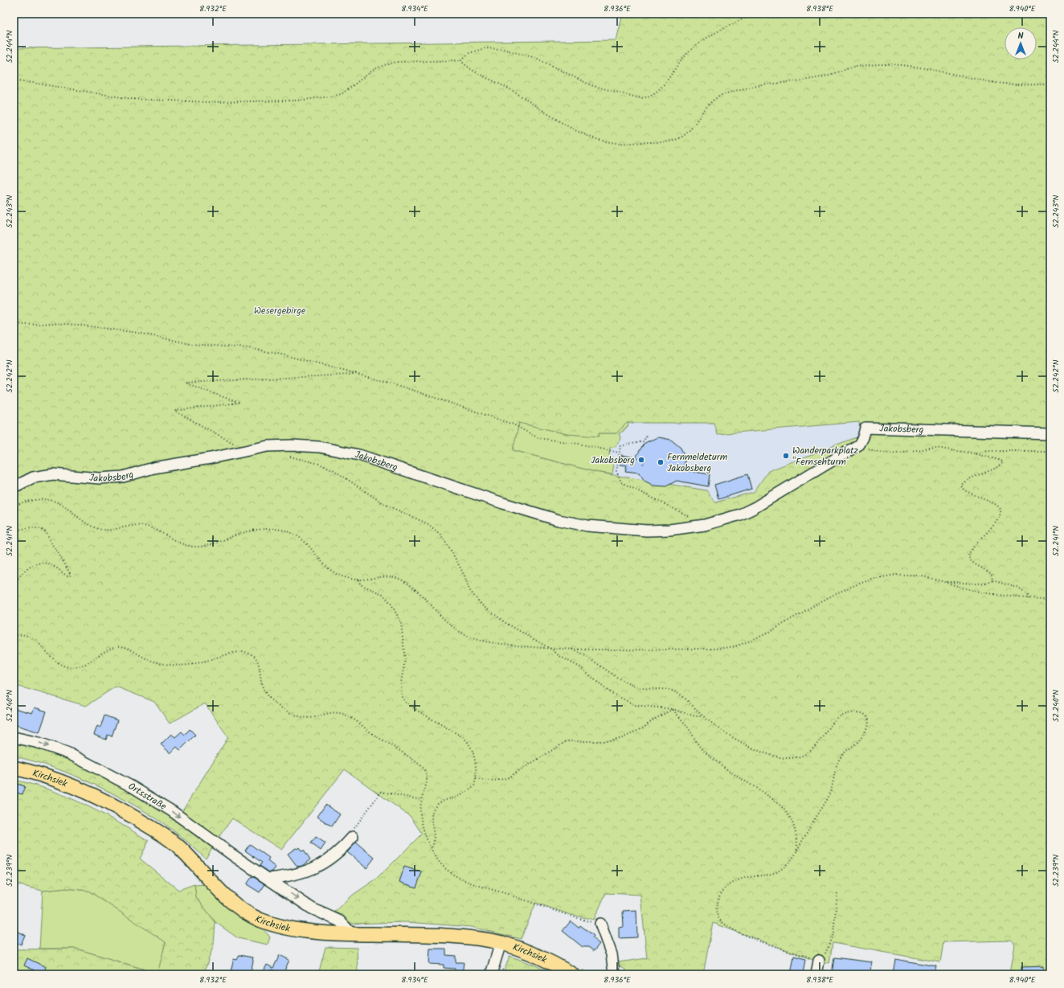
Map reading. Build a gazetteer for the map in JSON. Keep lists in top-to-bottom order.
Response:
{
  "streets": {
    "main road": ["Kirchsiek"],
    "street": ["Jakobsberg", "Ortsstraße"]
  },
  "crossings": [
    ["Kirchsiek", "Ortsstraße"]
  ],
  "one_way": ["Ortsstraße"],
  "parks": ["Wesergebirge"],
  "places": ["Wanderparkplatz \"Fernsehturm\"", "Jakobsberg", "Fernmeldeturm Jakobsberg"],
  "north": "top",
  "coordinates": [
    "8.932°E",
    "8.934°E",
    "8.936°E",
    "8.938°E",
    "8.940°E",
    "52.244°N",
    "52.243°N",
    "52.242°N",
    "52.241°N",
    "52.240°N",
    "52.239°N"
  ]
}
